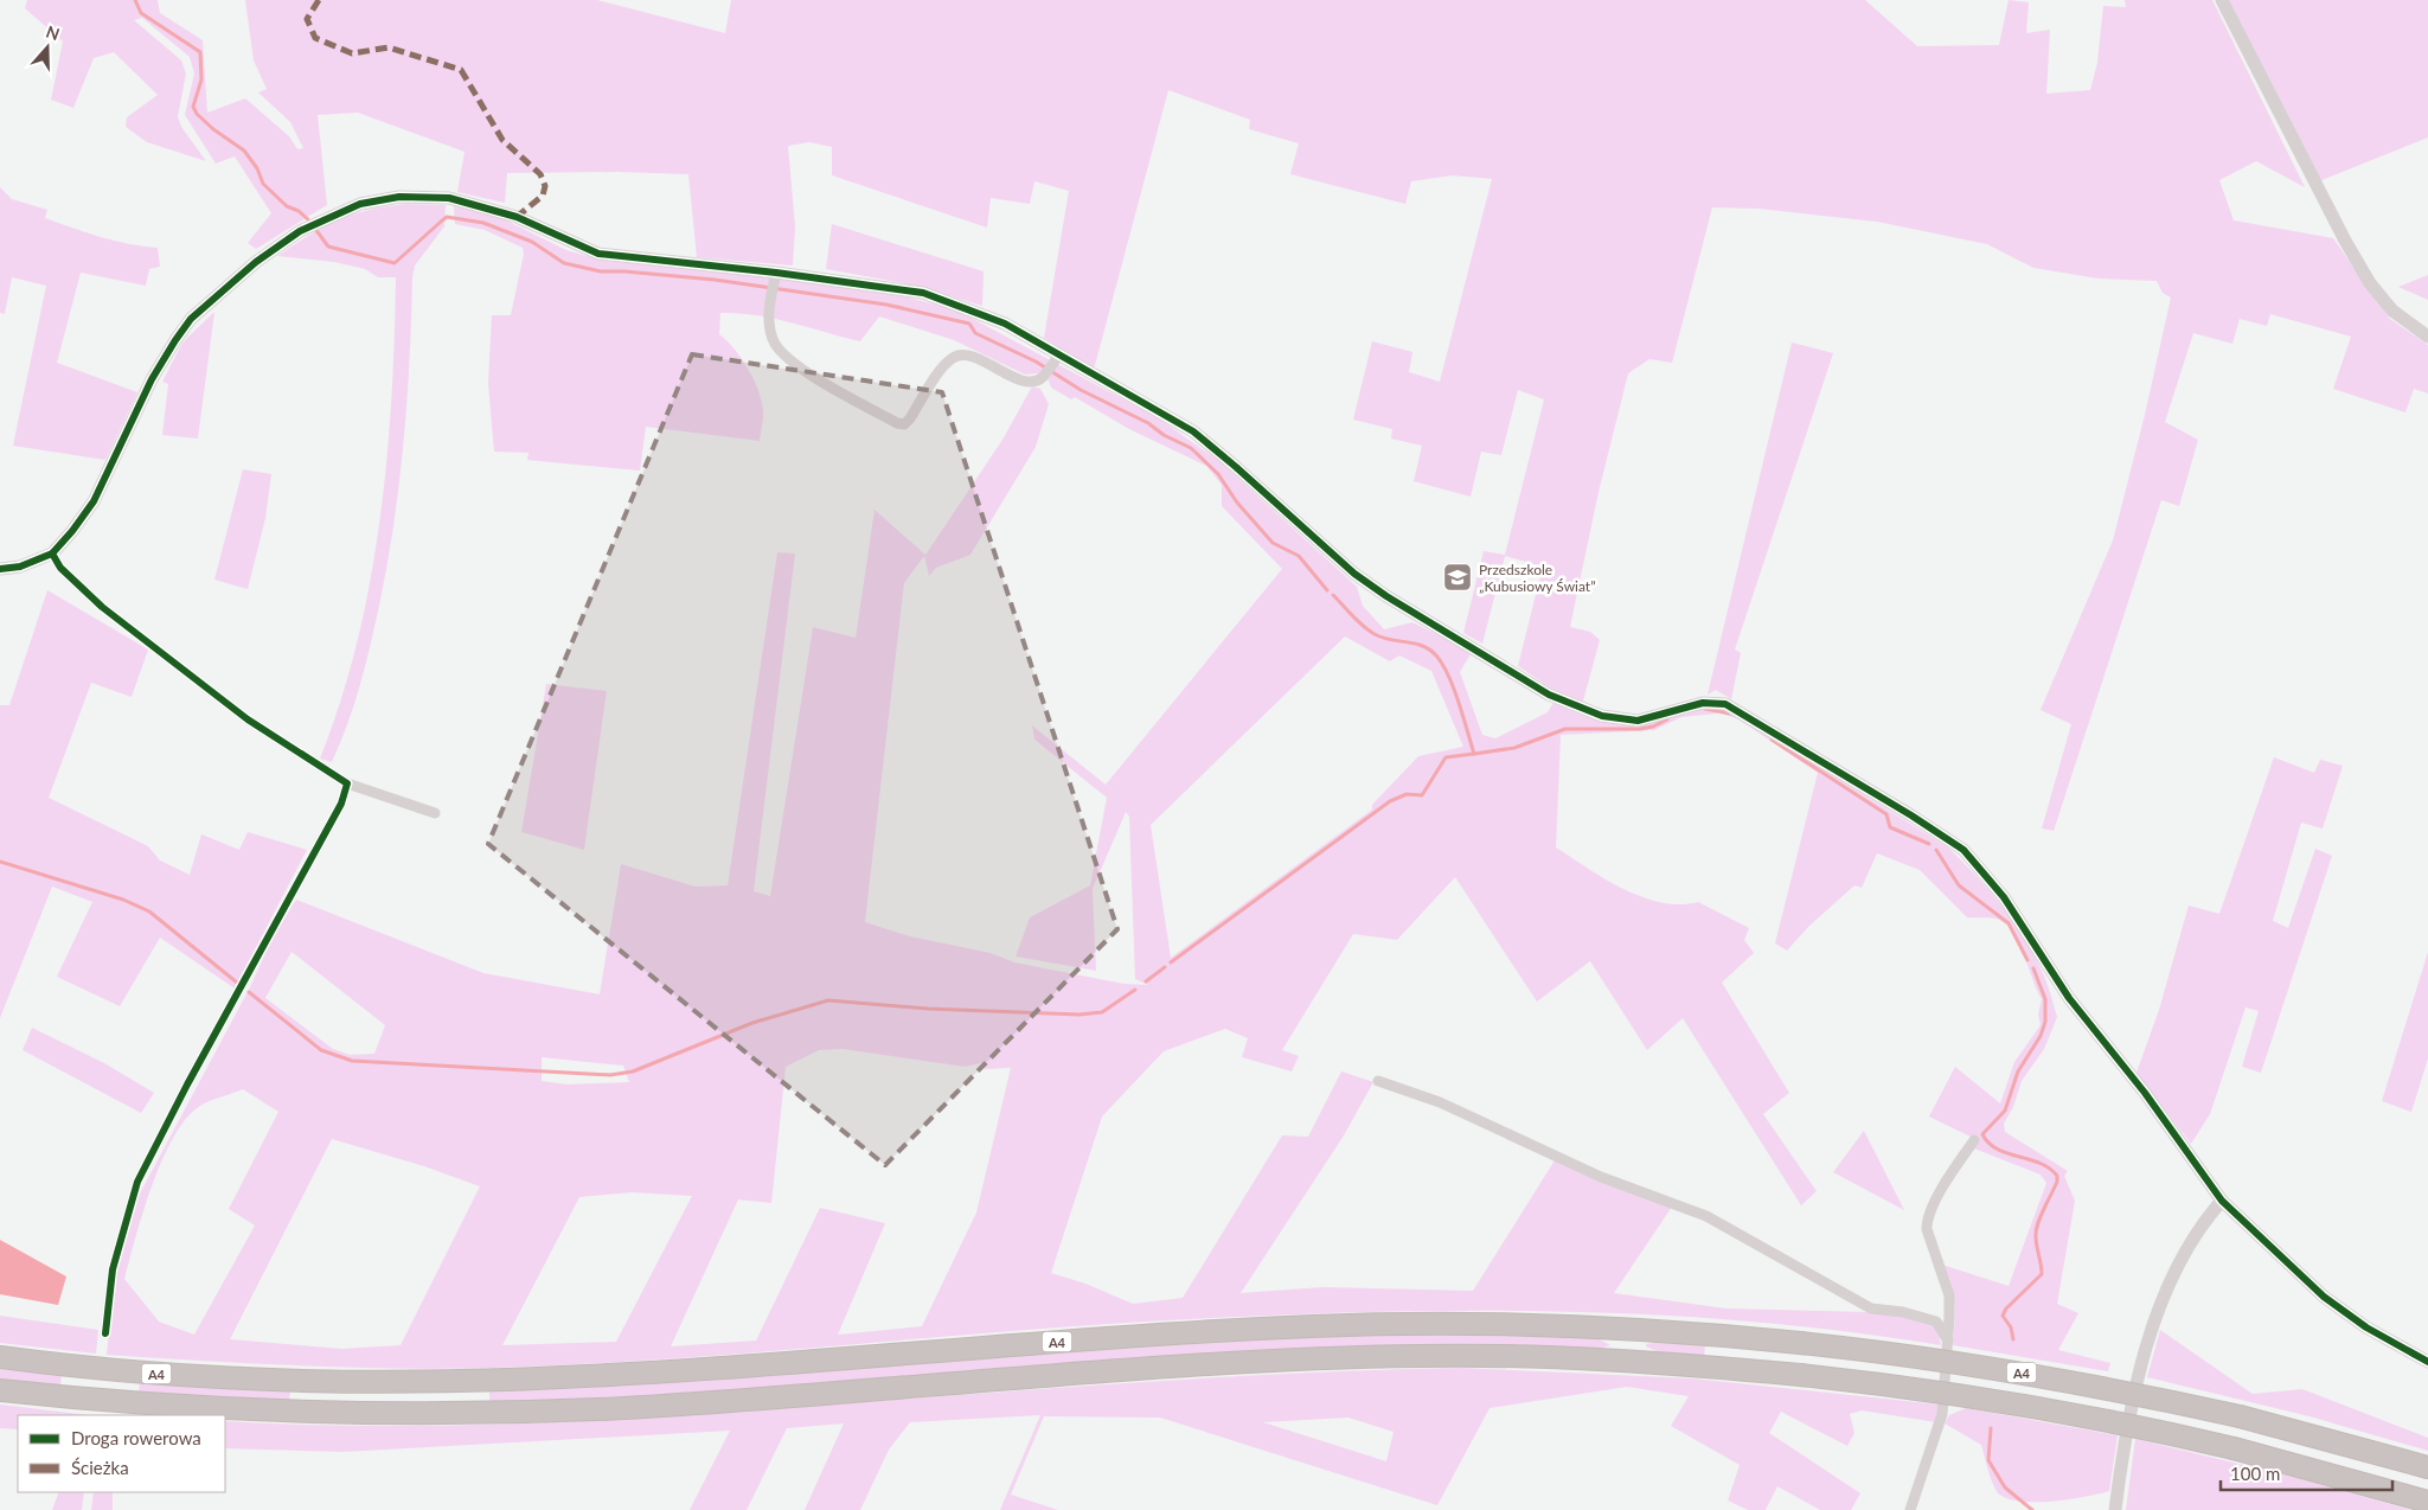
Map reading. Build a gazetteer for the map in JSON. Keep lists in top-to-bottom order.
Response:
{
  "streets": {
    "highway": ["A4"]
  },
  "places": {
    "school or university": ["Przedszkole „Kubusiowy Świat”"]
  },
  "legend": ["Droga rowerowa", "Ścieżka"],
  "scale_bar": "100 m",
  "north": "top"
}
